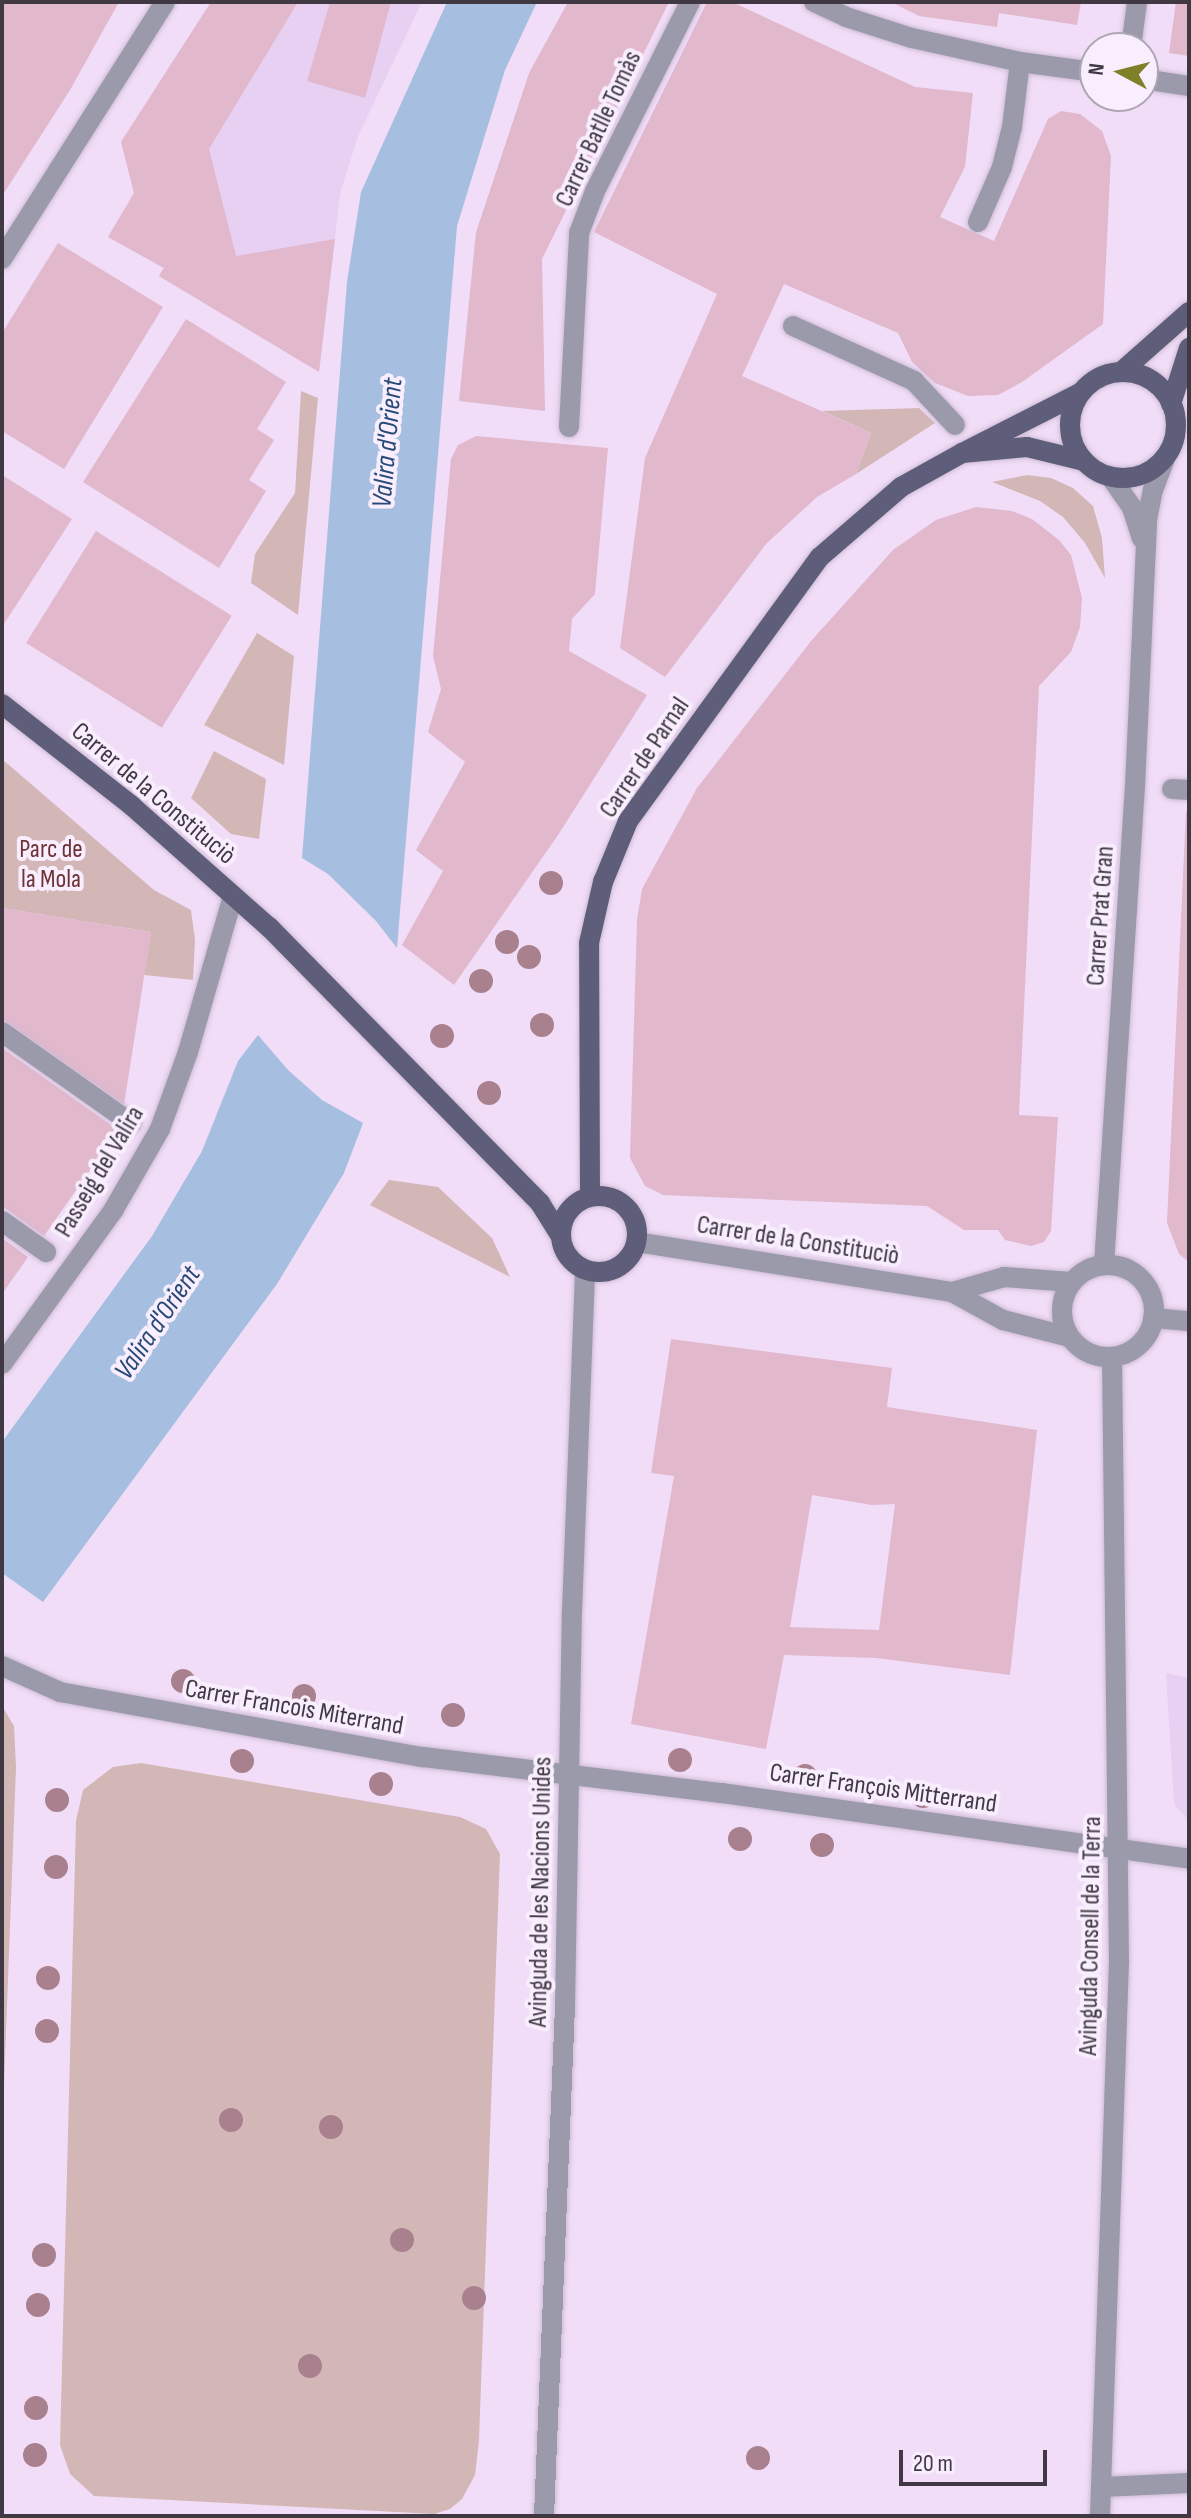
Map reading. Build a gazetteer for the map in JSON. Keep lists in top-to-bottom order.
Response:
{
  "streets": {
    "main road": ["Carrer de Parnal", "Carrer de la Constituciò"],
    "street": [
      "Carrer Batlle Tomàs",
      "Carrer Prat Gran",
      "Passeig del Valira",
      "Carrer Francois Miterrand",
      "Carrer François Mitterrand",
      "Avinguda de les Nacions Unides",
      "Avinguda Consell de la Terra"
    ]
  },
  "crossings": [
    ["Carrer de Parnal", "Carrer de la Constituciò"],
    ["Carrer de Parnal", "Avinguda de les Nacions Unides"],
    ["Carrer de la Constituciò", "Carrer Prat Gran"],
    ["Carrer de la Constituciò", "Passeig del Valira"],
    ["Carrer de la Constituciò", "Avinguda de les Nacions Unides"],
    ["Carrer de la Constituciò", "Avinguda Consell de la Terra"],
    ["Carrer Prat Gran", "Avinguda Consell de la Terra"],
    ["Carrer Francois Miterrand", "Carrer François Mitterrand"],
    ["Carrer Francois Miterrand", "Avinguda de les Nacions Unides"],
    ["Carrer François Mitterrand", "Avinguda de les Nacions Unides"],
    ["Carrer François Mitterrand", "Avinguda Consell de la Terra"]
  ],
  "water": ["Valira d'Orient"],
  "parks": ["Parc de la Mola"],
  "scale_bar": "20 m",
  "north": "left"
}
